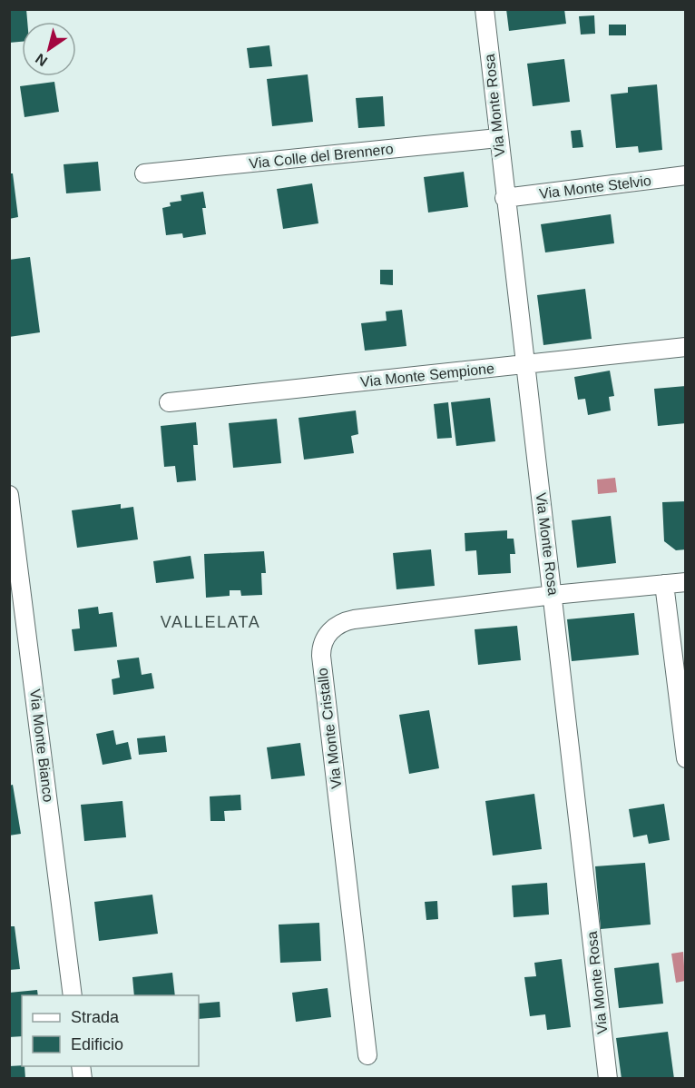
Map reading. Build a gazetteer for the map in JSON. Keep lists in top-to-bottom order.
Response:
{
  "streets": {
    "street": [
      "Via Monte Rosa",
      "Via Colle del Brennero",
      "Via Monte Stelvio",
      "Via Monte Sempione",
      "Via Monte Cristallo",
      "Via Monte Bianco"
    ]
  },
  "crossings": [
    ["Via Monte Rosa", "Via Colle del Brennero"],
    ["Via Monte Rosa", "Via Monte Stelvio"],
    ["Via Monte Rosa", "Via Monte Sempione"],
    ["Via Monte Rosa", "Via Monte Cristallo"]
  ],
  "districts": ["VALLELATA"],
  "legend": ["Strada", "Edificio"],
  "north": "bottom left"
}
